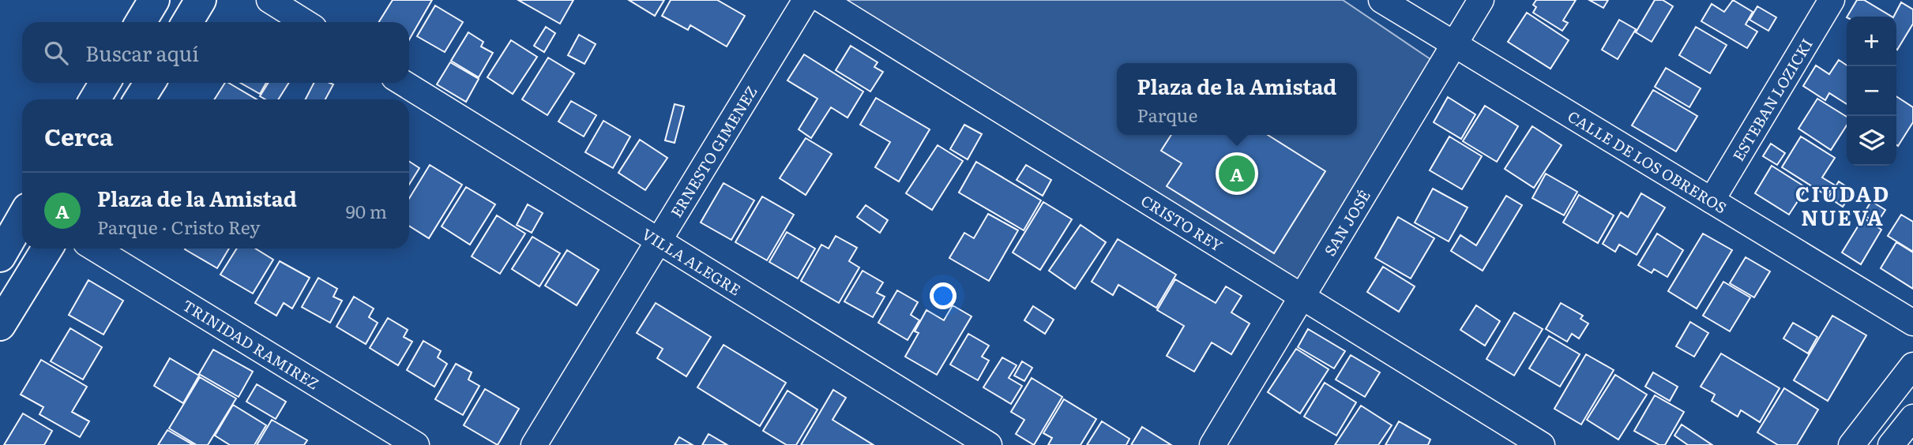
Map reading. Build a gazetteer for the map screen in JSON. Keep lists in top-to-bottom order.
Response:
{
  "streets": {
    "street": [
      "ESTEBAN LOZICKI",
      "ERNESTO GIMENEZ",
      "CALLE DE LOS OBREROS",
      "CRISTO REY",
      "SAN JOSÉ",
      "VILLA ALEGRE",
      "TRINIDAD RAMIREZ"
    ]
  },
  "crossings": [
    ["ESTEBAN LOZICKI", "CALLE DE LOS OBREROS"],
    ["ERNESTO GIMENEZ", "VILLA ALEGRE"],
    ["CALLE DE LOS OBREROS", "SAN JOSÉ"],
    ["CRISTO REY", "SAN JOSÉ"]
  ],
  "districts": ["CIUDAD NUEVA"],
  "page": {
    "map_buttons": ["+", "−"],
    "search": "Buscar aquí",
    "popup": ["Plaza de la Amistad", "Parque"],
    "heading": "Cerca",
    "pins": "A",
    "list": [
      {
        "mark": "A",
        "name": "Plaza de la Amistad",
        "note": "Parque · Cristo Rey",
        "value": "90 m"
      }
    ]
  }
}
